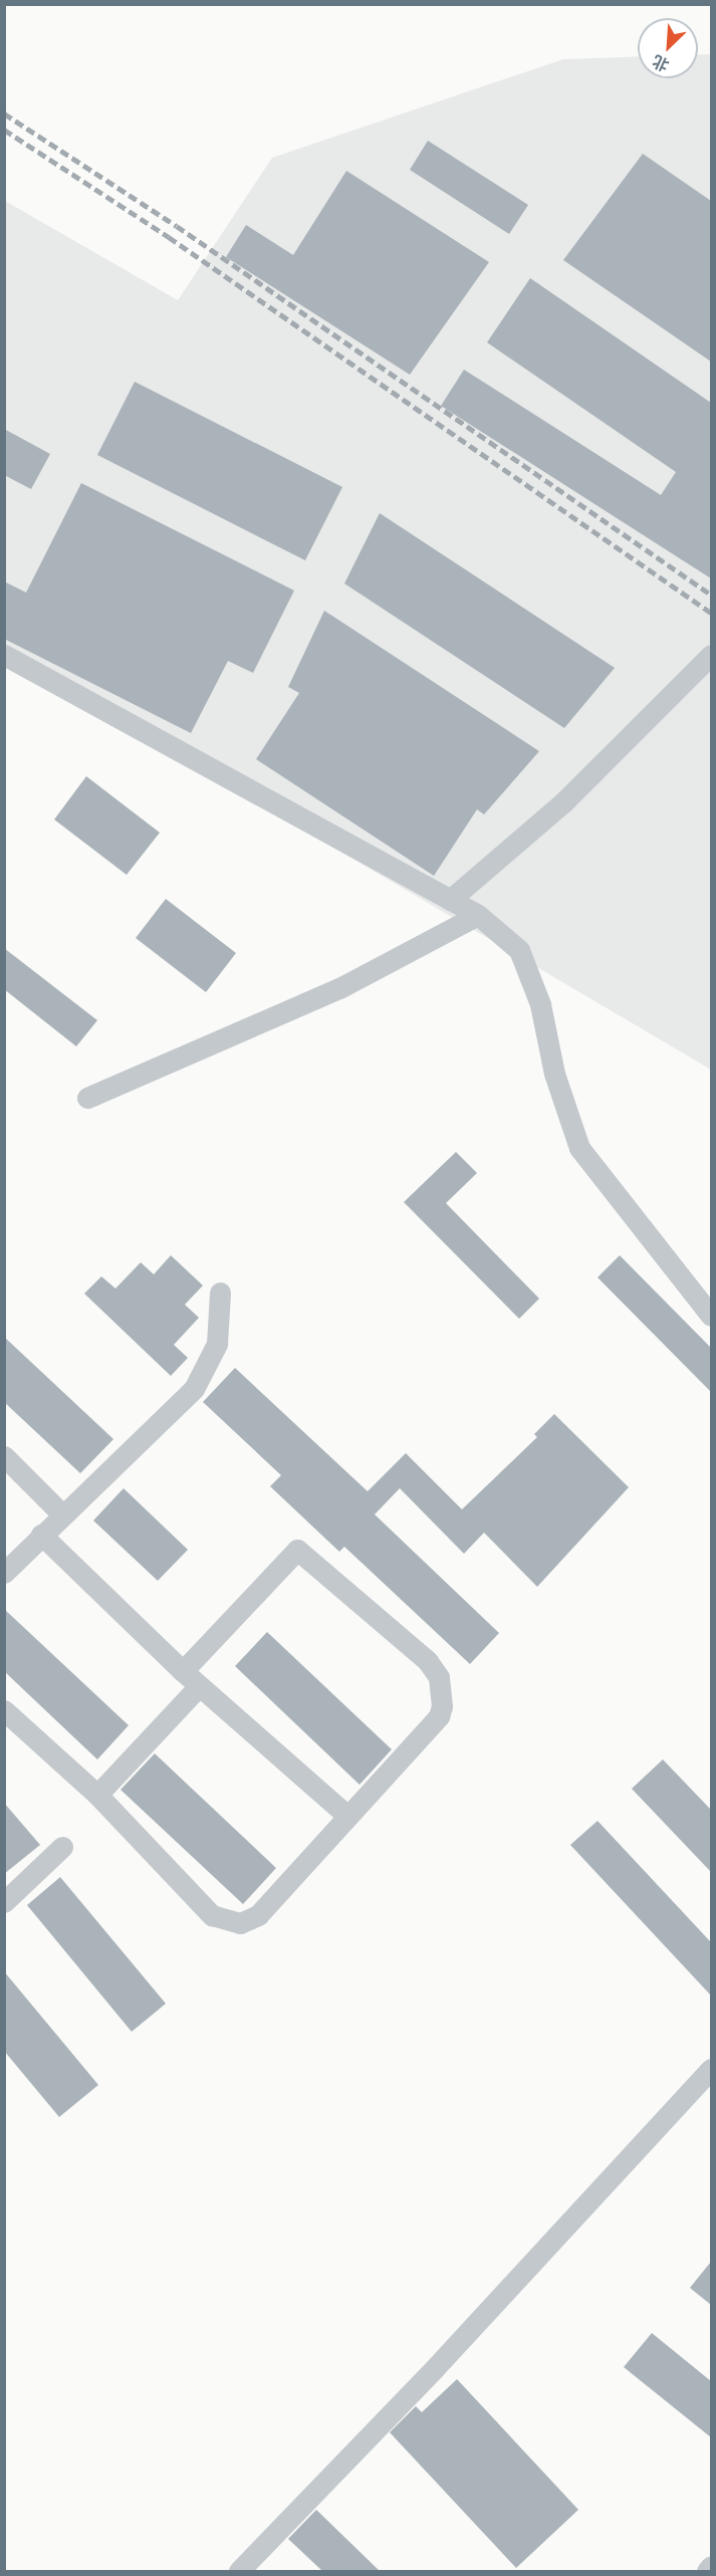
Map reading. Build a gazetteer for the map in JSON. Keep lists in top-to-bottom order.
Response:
{
  "north": "bottom left"
}
